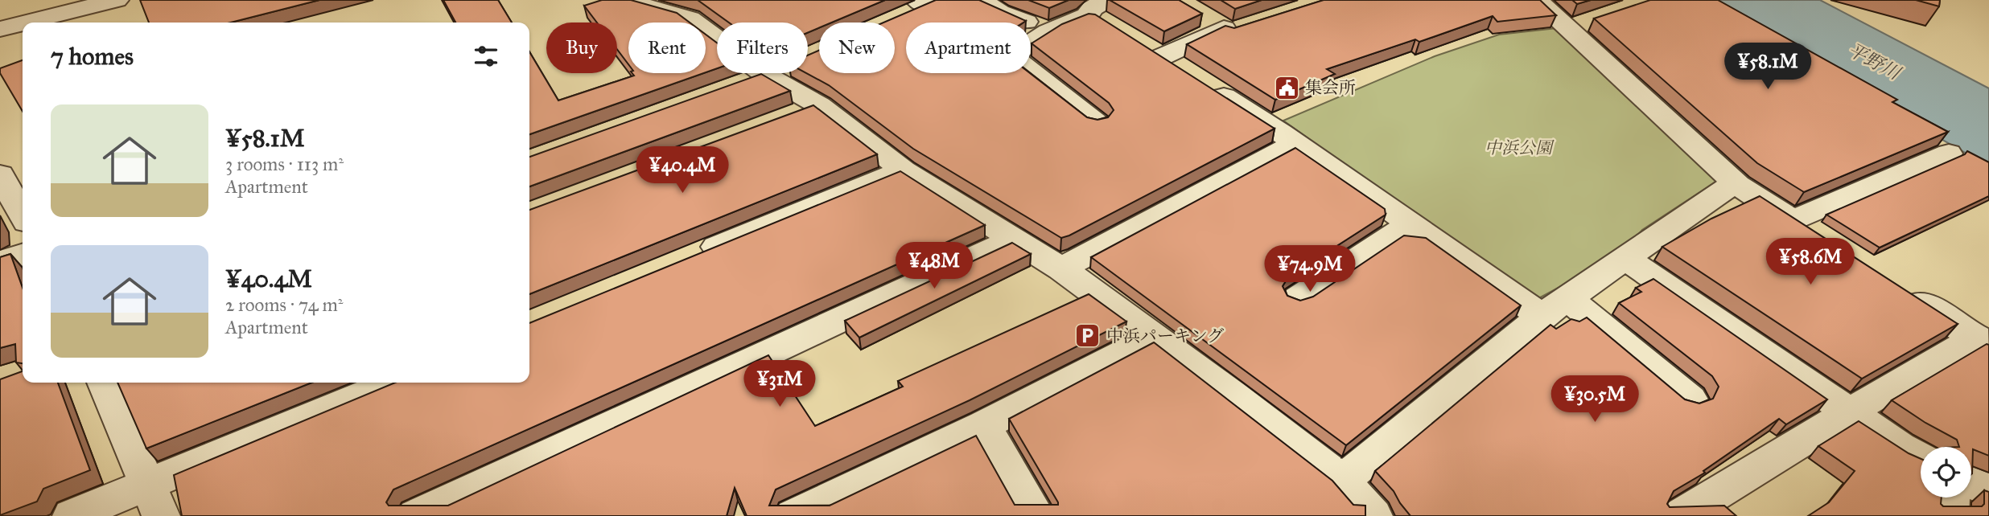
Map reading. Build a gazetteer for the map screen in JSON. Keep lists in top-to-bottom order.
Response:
{
  "water": ["平野川"],
  "parks": ["中浜公園"],
  "places": {
    "public building": ["集会所"],
    "parking": ["中浜パーキング"]
  },
  "page": {
    "chip": [
      "Buy",
      "Rent",
      "Filters",
      "New",
      "Apartment"
    ],
    "heading": "7 homes",
    "price": [
      "¥58.1M",
      "¥40.4M",
      "¥58.6M",
      "¥48M",
      "¥74.9M",
      "¥31M",
      "¥30.5M"
    ],
    "list": [
      {
        "name": "¥58.1M",
        "note": "3 rooms · 113 m² · Apartment"
      },
      {
        "name": "¥40.4M",
        "note": "2 rooms · 74 m² · Apartment"
      }
    ]
  }
}
